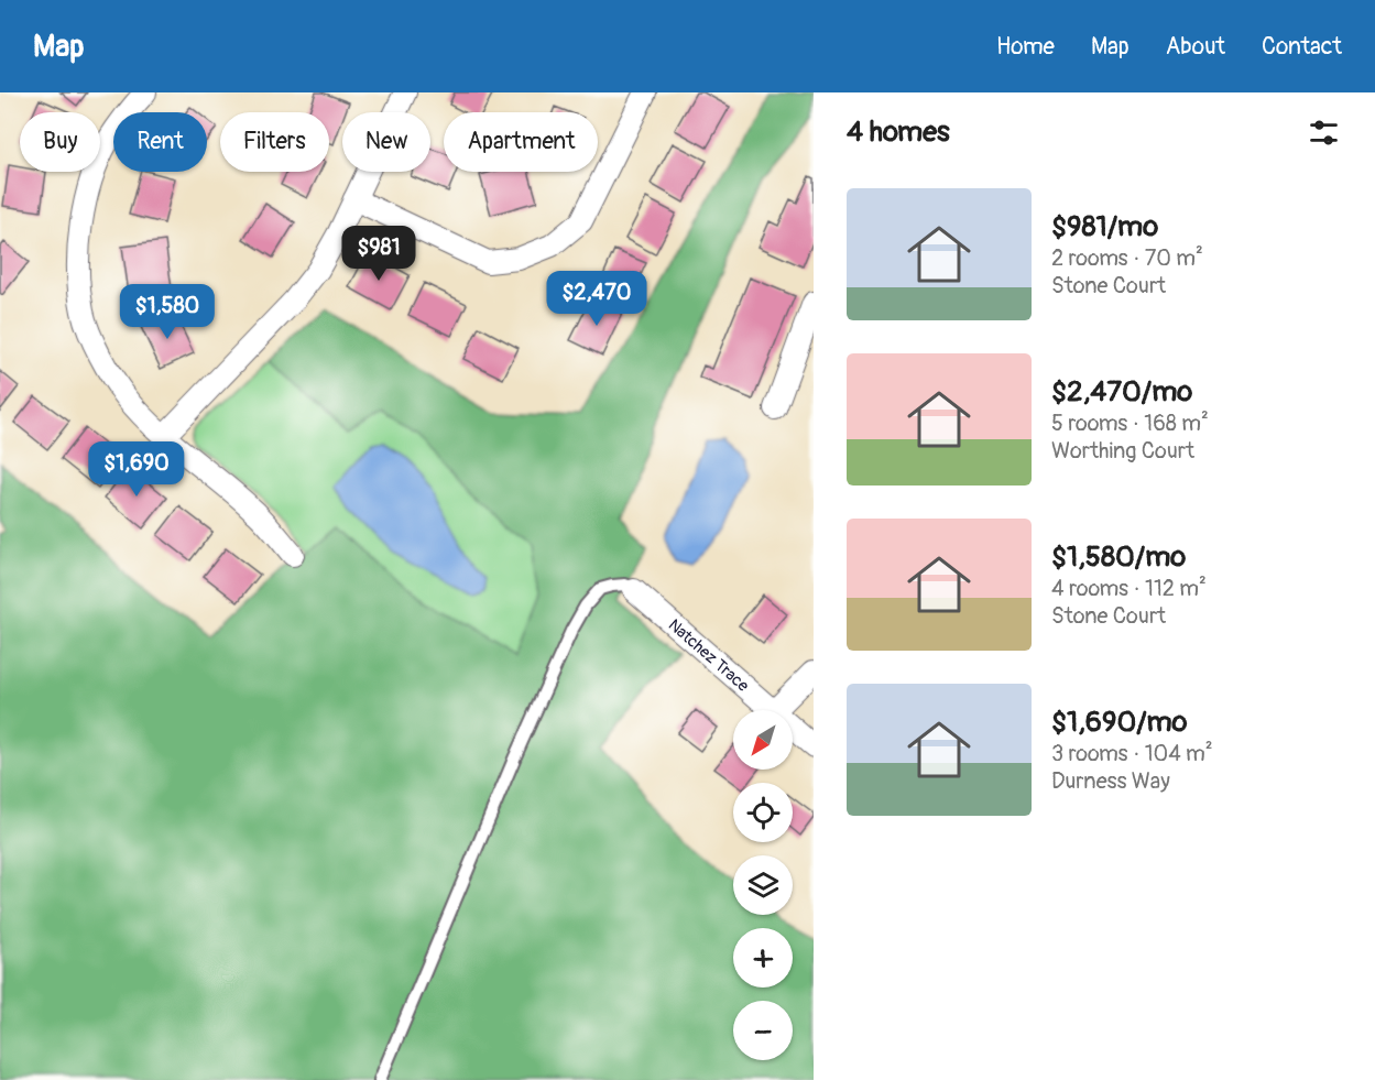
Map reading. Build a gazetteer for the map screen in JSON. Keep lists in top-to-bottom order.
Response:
{
  "streets": {
    "street": ["Natchez Trace"]
  },
  "north": "bottom left",
  "page": {
    "header": "Map",
    "nav": [
      "Home",
      "Map",
      "About",
      "Contact"
    ],
    "heading": "4 homes",
    "chip": [
      "Buy",
      "Rent",
      "Filters",
      "New",
      "Apartment"
    ],
    "list": [
      {
        "name": "$981/mo",
        "note": "2 rooms · 70 m² · Stone Court"
      },
      {
        "name": "$2,470/mo",
        "note": "5 rooms · 168 m² · Worthing Court"
      },
      {
        "name": "$1,580/mo",
        "note": "4 rooms · 112 m² · Stone Court"
      },
      {
        "name": "$1,690/mo",
        "note": "3 rooms · 104 m² · Durness Way"
      }
    ],
    "price": [
      "$981",
      "$2,470",
      "$1,580",
      "$1,690"
    ],
    "map_buttons": ["+", "−"]
  }
}
